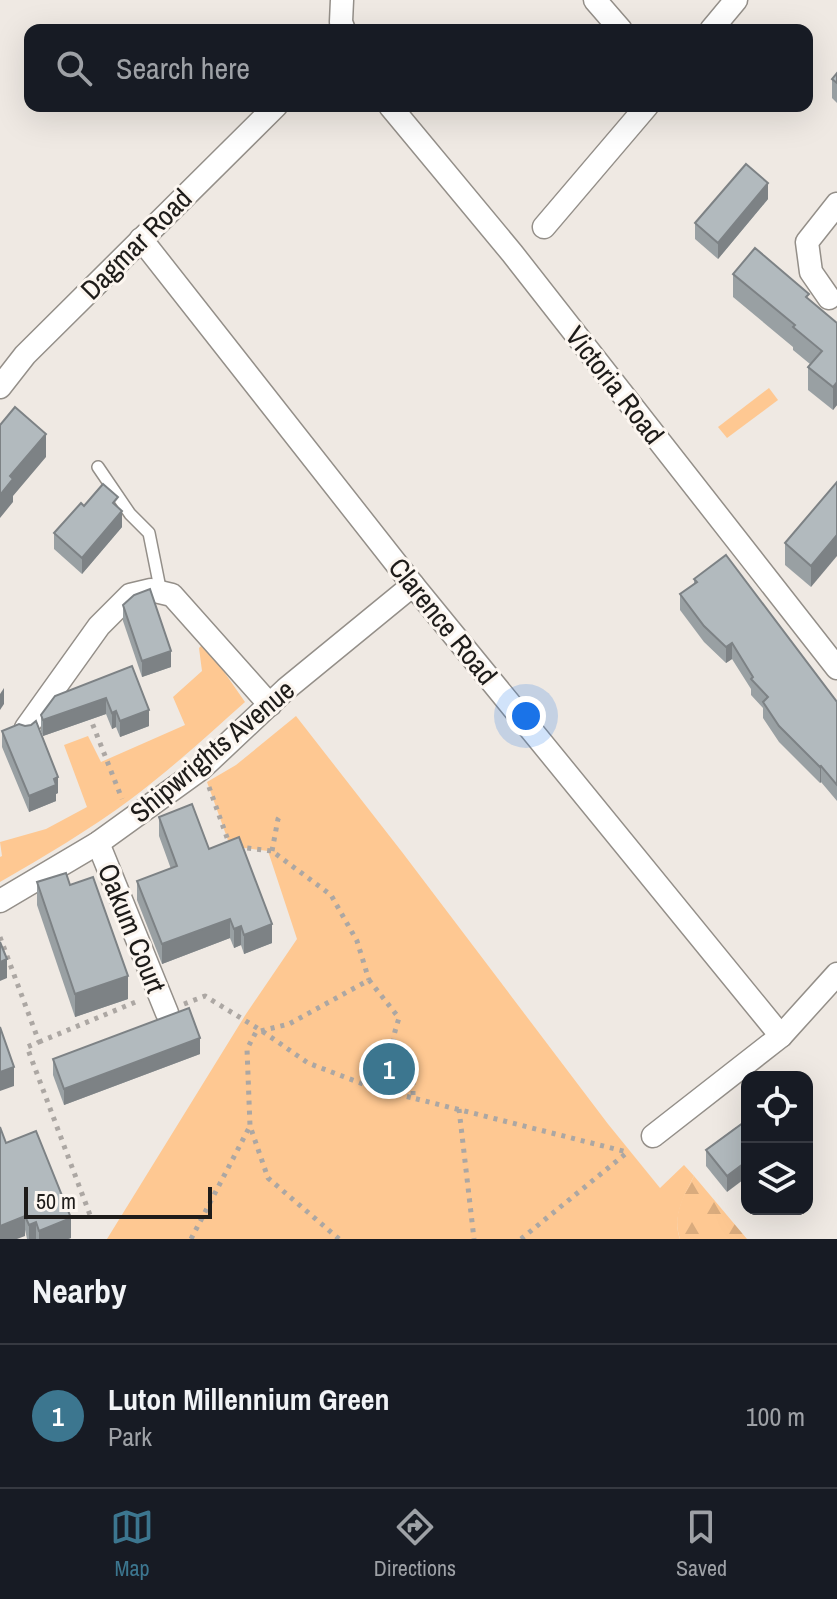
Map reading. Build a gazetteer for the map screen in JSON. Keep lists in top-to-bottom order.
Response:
{
  "streets": {
    "street": [
      "Dagmar Road",
      "Victoria Road",
      "Clarence Road",
      "Shipwrights Avenue",
      "Oakum Court"
    ]
  },
  "crossings": [
    ["Dagmar Road", "Clarence Road"],
    ["Clarence Road", "Shipwrights Avenue"],
    ["Shipwrights Avenue", "Oakum Court"]
  ],
  "scale_bar": "50 m",
  "page": {
    "search": "Search here",
    "pins": "1",
    "scale": "50 m",
    "heading": "Nearby",
    "list": [
      {
        "mark": "1",
        "name": "Luton Millennium Green",
        "note": "Park",
        "value": "100 m"
      }
    ],
    "nav": ["Map", "Directions", "Saved"]
  }
}
